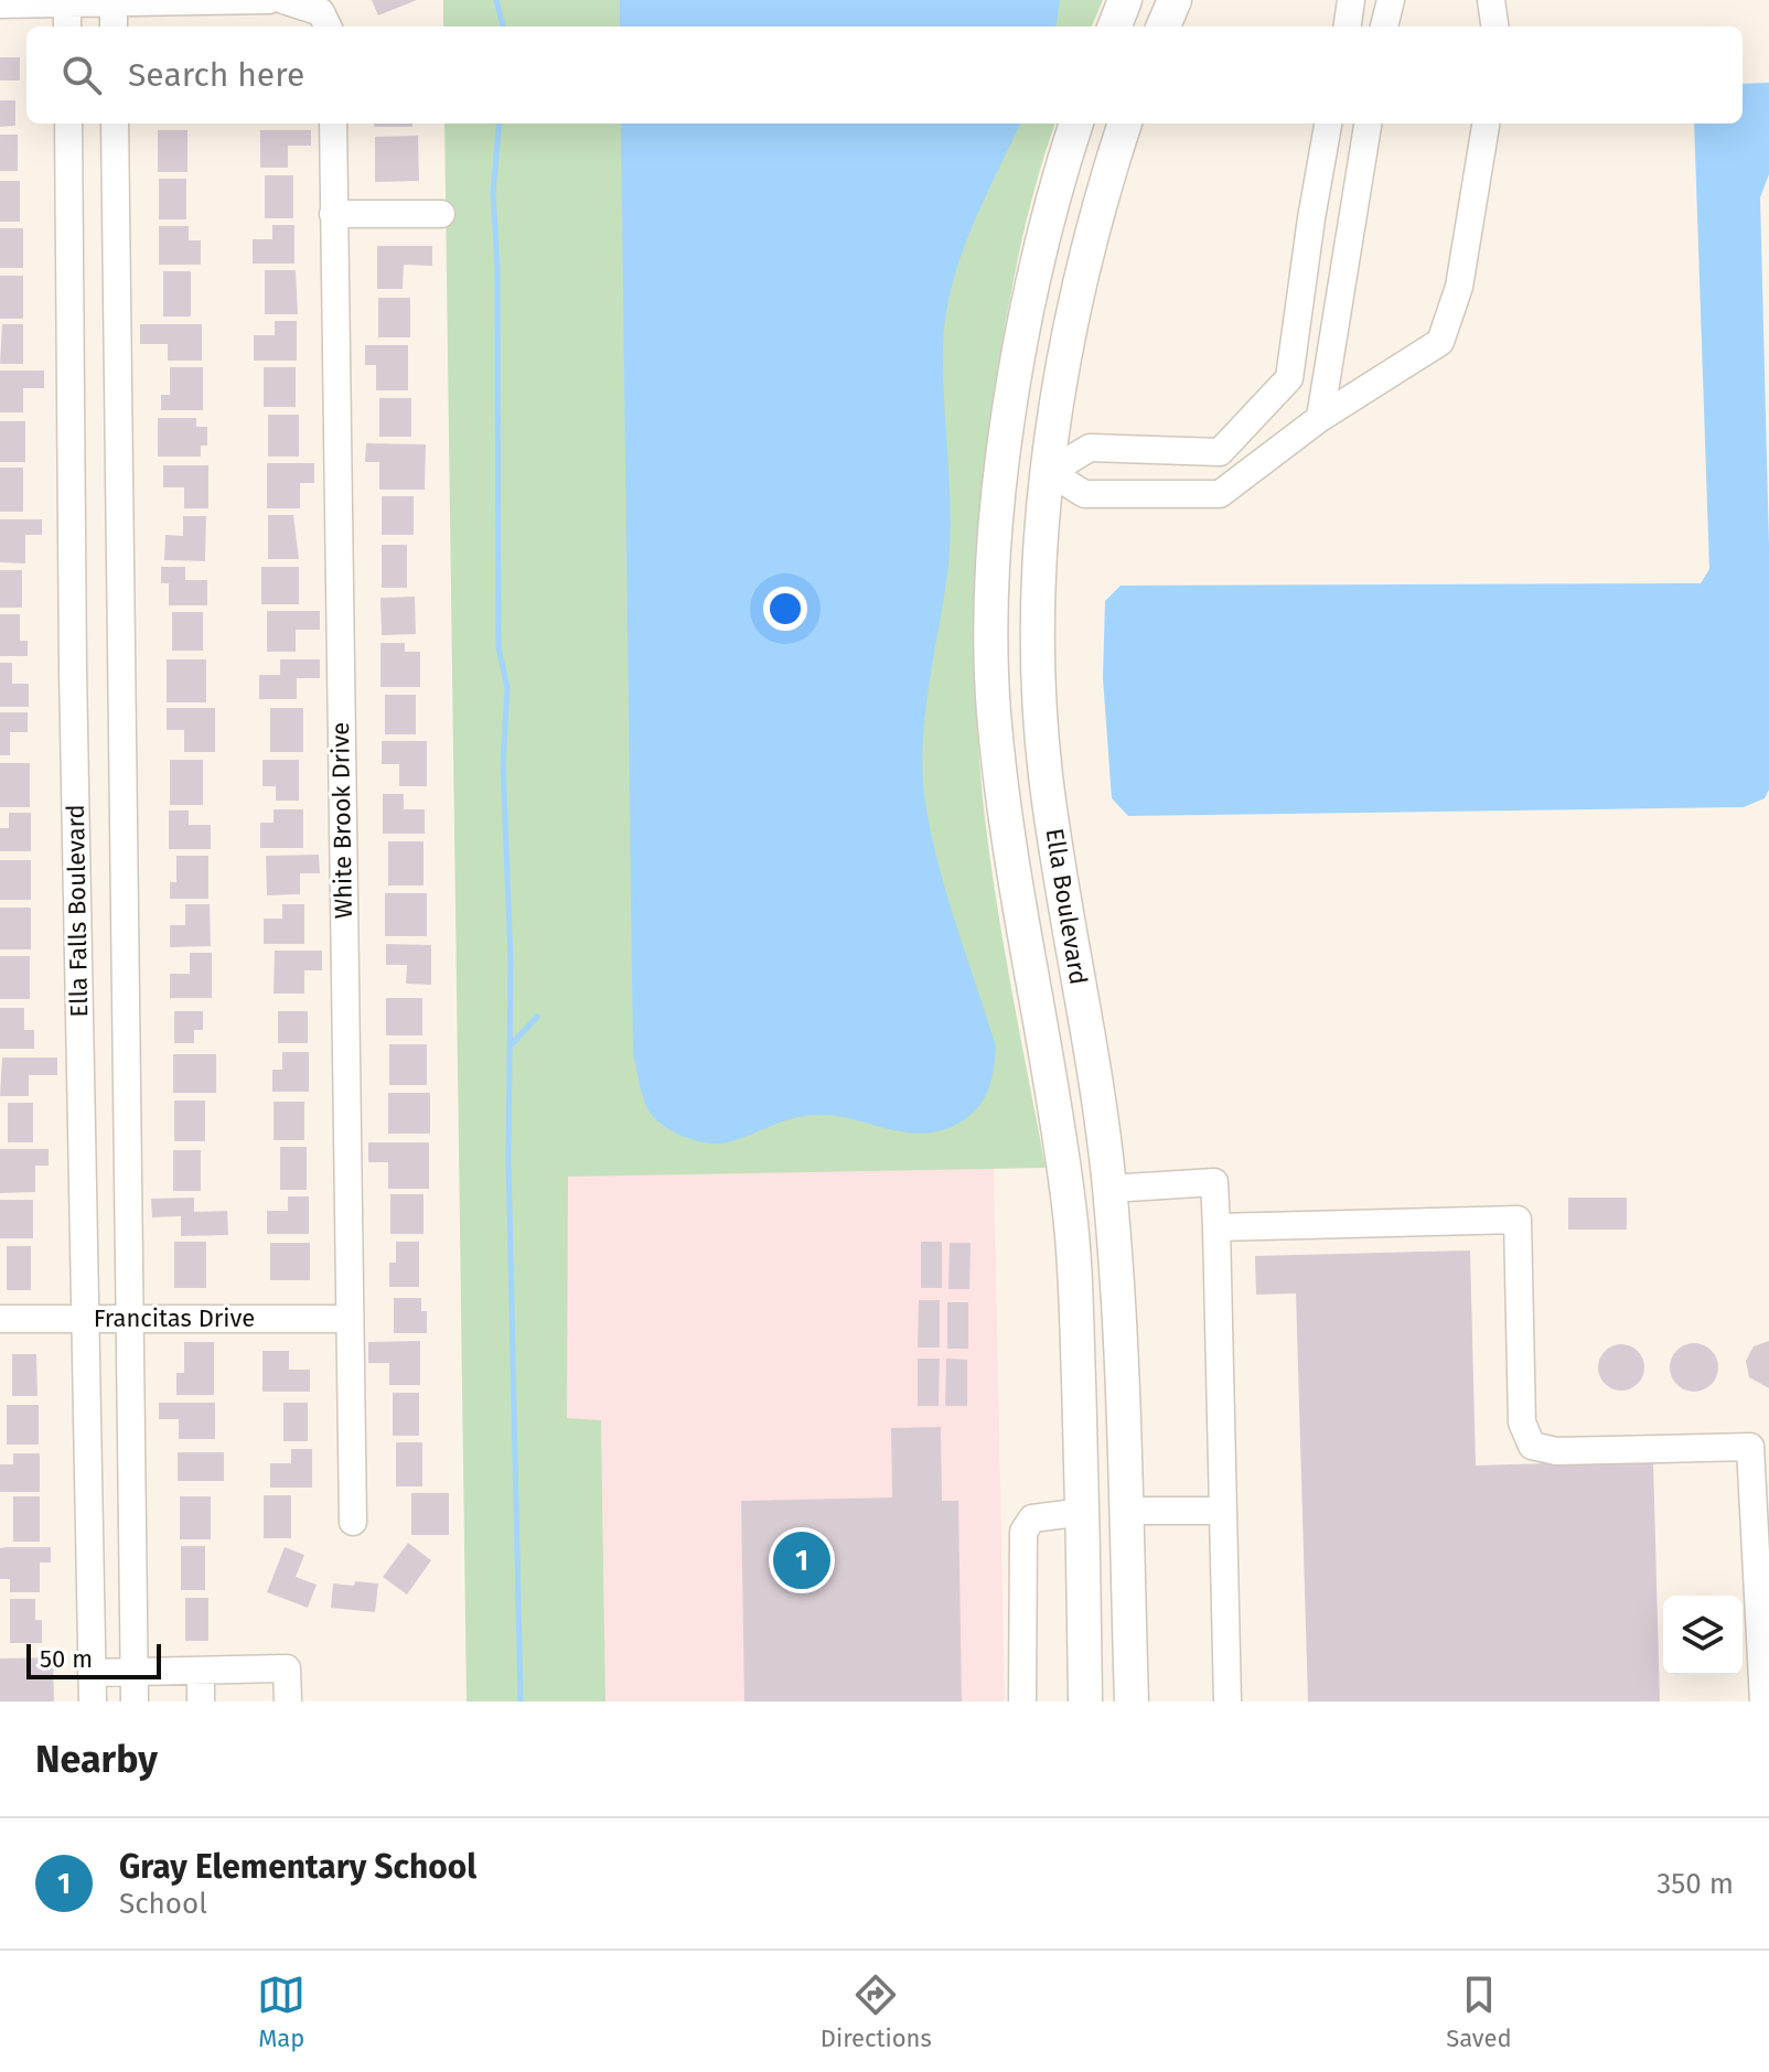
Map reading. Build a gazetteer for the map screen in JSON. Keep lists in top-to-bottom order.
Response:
{
  "streets": {
    "main road": ["Ella Boulevard"],
    "street": ["White Brook Drive", "Ella Falls Boulevard", "Francitas Drive"]
  },
  "crossings": [
    ["White Brook Drive", "Francitas Drive"],
    ["Ella Falls Boulevard", "Francitas Drive"]
  ],
  "scale_bar": "50 m",
  "page": {
    "search": "Search here",
    "pins": "1",
    "scale": "50 m",
    "heading": "Nearby",
    "list": [
      {
        "mark": "1",
        "name": "Gray Elementary School",
        "note": "School",
        "value": "350 m"
      }
    ],
    "nav": ["Map", "Directions", "Saved"]
  }
}
